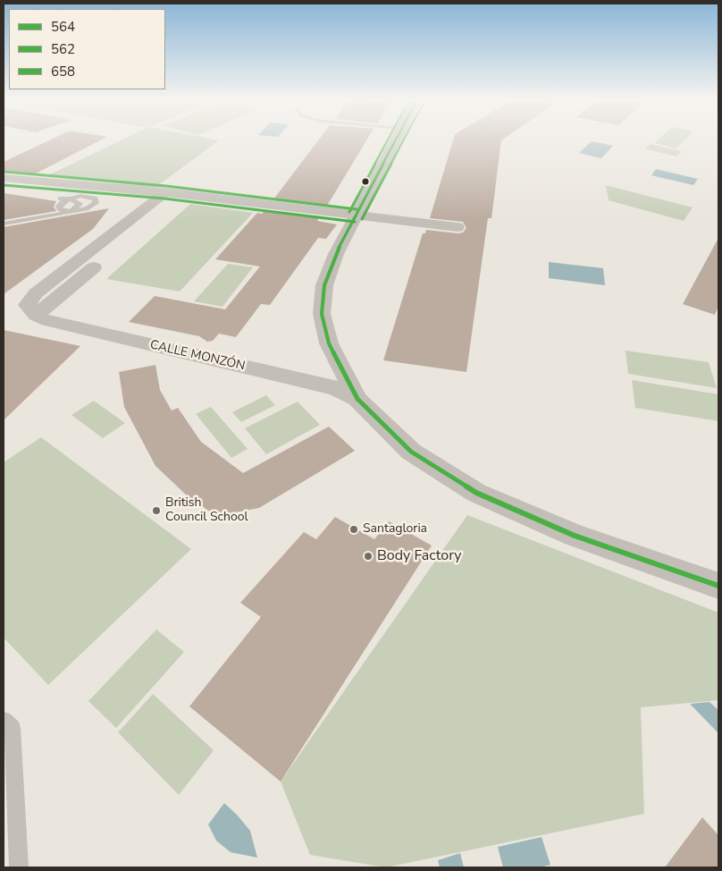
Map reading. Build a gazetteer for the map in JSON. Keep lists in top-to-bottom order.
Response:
{
  "streets": {
    "street": ["CALLE MONZÓN"]
  },
  "places": ["British Council School", "Santagloria", "Body Factory"],
  "lines": ["transit line 564", "transit line 562", "transit line 658"],
  "legend": ["564", "562", "658"]
}
